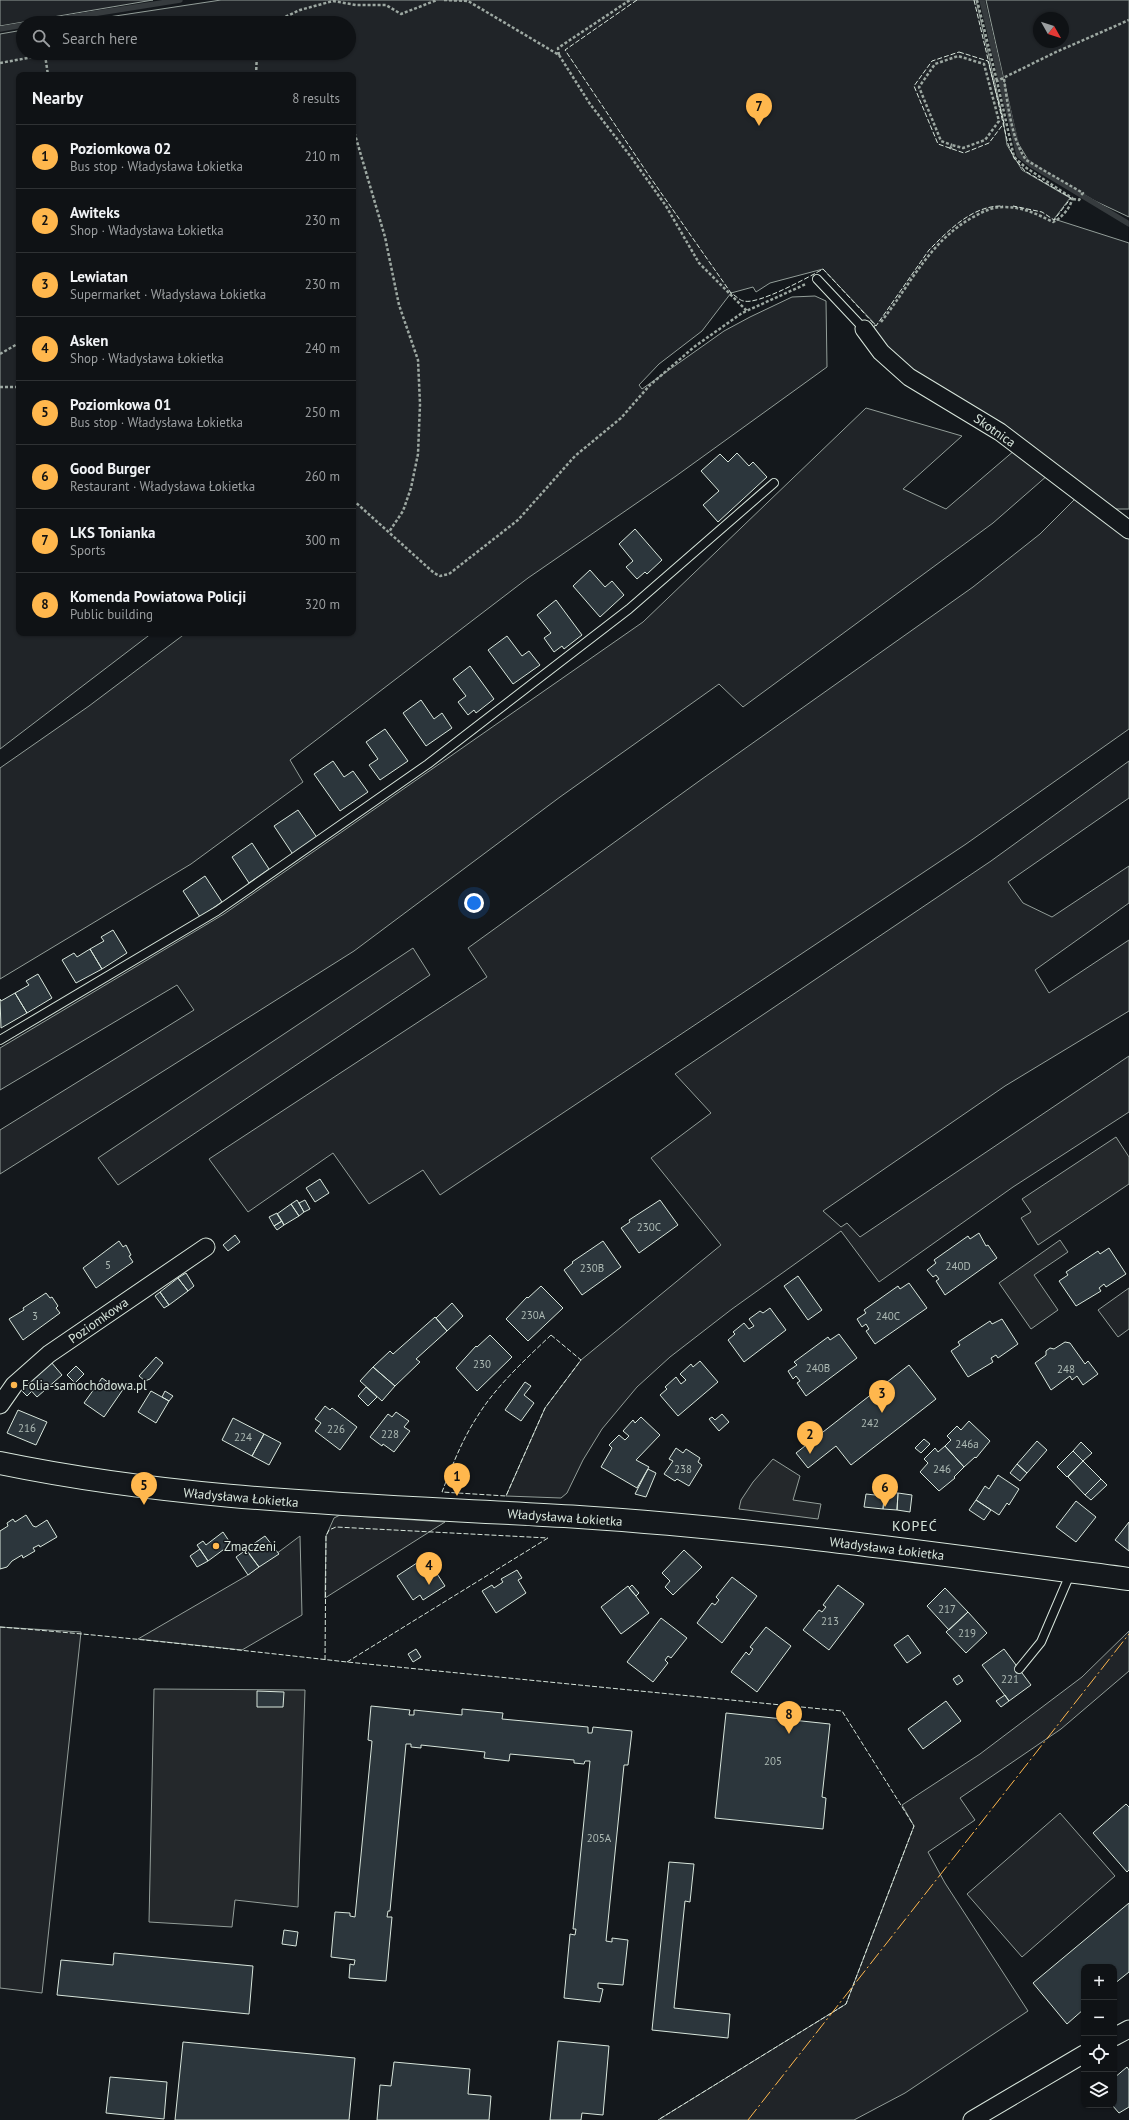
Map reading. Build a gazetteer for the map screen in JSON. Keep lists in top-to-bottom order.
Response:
{
  "streets": {
    "street": ["Skotnica", "Poziomkowa", "Władysława Łokietka"]
  },
  "districts": ["KOPEĆ"],
  "places": ["Folia-samochodowa.pl", "Zmączeni"],
  "house_numbers": [
    "230C",
    "5",
    "240D",
    "230B",
    "230A",
    "3",
    "240C",
    "230",
    "240B",
    "248",
    "242",
    "216",
    "226",
    "228",
    "224",
    "246a",
    "238",
    "246",
    "217",
    "213",
    "219",
    "221",
    "205",
    "205A"
  ],
  "north": "bottom right",
  "page": {
    "search": "Search here",
    "heading": ["Nearby", "8 results"],
    "pins": [
      "7",
      "3",
      "2",
      "1",
      "5",
      "6",
      "4",
      "8"
    ],
    "list": [
      {
        "mark": "1",
        "name": "Poziomkowa 02",
        "note": "Bus stop · Władysława Łokietka",
        "value": "210 m"
      },
      {
        "mark": "2",
        "name": "Awiteks",
        "note": "Shop · Władysława Łokietka",
        "value": "230 m"
      },
      {
        "mark": "3",
        "name": "Lewiatan",
        "note": "Supermarket · Władysława Łokietka",
        "value": "230 m"
      },
      {
        "mark": "4",
        "name": "Asken",
        "note": "Shop · Władysława Łokietka",
        "value": "240 m"
      },
      {
        "mark": "5",
        "name": "Poziomkowa 01",
        "note": "Bus stop · Władysława Łokietka",
        "value": "250 m"
      },
      {
        "mark": "6",
        "name": "Good Burger",
        "note": "Restaurant · Władysława Łokietka",
        "value": "260 m"
      },
      {
        "mark": "7",
        "name": "LKS Tonianka",
        "note": "Sports",
        "value": "300 m"
      },
      {
        "mark": "8",
        "name": "Komenda Powiatowa Policji",
        "note": "Public building",
        "value": "320 m"
      }
    ],
    "map_buttons": ["+", "−"]
  }
}
